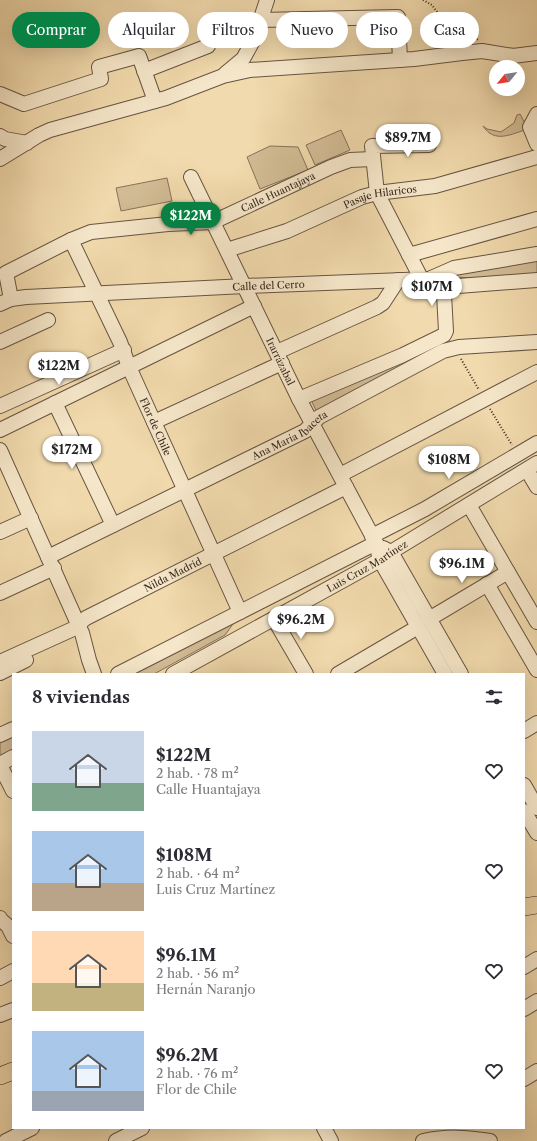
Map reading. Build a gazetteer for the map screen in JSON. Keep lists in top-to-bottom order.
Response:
{
  "streets": {
    "street": [
      "Calle Huantajaya",
      "Pasaje Hilaricos",
      "Calle del Cerro",
      "Irarrázabal",
      "Flor de Chile",
      "Ana María Ibaceta",
      "Luis Cruz Martínez",
      "Nilda Madrid"
    ]
  },
  "crossings": [
    ["Calle Huantajaya", "Calle del Cerro"],
    ["Calle Huantajaya", "Irarrázabal"],
    ["Calle Huantajaya", "Flor de Chile"],
    ["Pasaje Hilaricos", "Irarrázabal"],
    ["Calle del Cerro", "Irarrázabal"],
    ["Calle del Cerro", "Flor de Chile"],
    ["Irarrázabal", "Ana María Ibaceta"],
    ["Irarrázabal", "Luis Cruz Martínez"],
    ["Irarrázabal", "Nilda Madrid"],
    ["Flor de Chile", "Ana María Ibaceta"],
    ["Flor de Chile", "Luis Cruz Martínez"],
    ["Flor de Chile", "Nilda Madrid"]
  ],
  "north": "bottom left",
  "page": {
    "chip": [
      "Comprar",
      "Alquilar",
      "Filtros",
      "Nuevo",
      "Piso",
      "Casa"
    ],
    "price": [
      "$89.7M",
      "$122M",
      "$107M",
      "$122M",
      "$172M",
      "$108M",
      "$96.1M",
      "$96.2M"
    ],
    "heading": "8 viviendas",
    "list": [
      {
        "name": "$122M",
        "note": "2 hab. · 78 m² · Calle Huantajaya"
      },
      {
        "name": "$108M",
        "note": "2 hab. · 64 m² · Luis Cruz Martínez"
      },
      {
        "name": "$96.1M",
        "note": "2 hab. · 56 m² · Hernán Naranjo"
      },
      {
        "name": "$96.2M",
        "note": "2 hab. · 76 m² · Flor de Chile"
      }
    ]
  }
}
